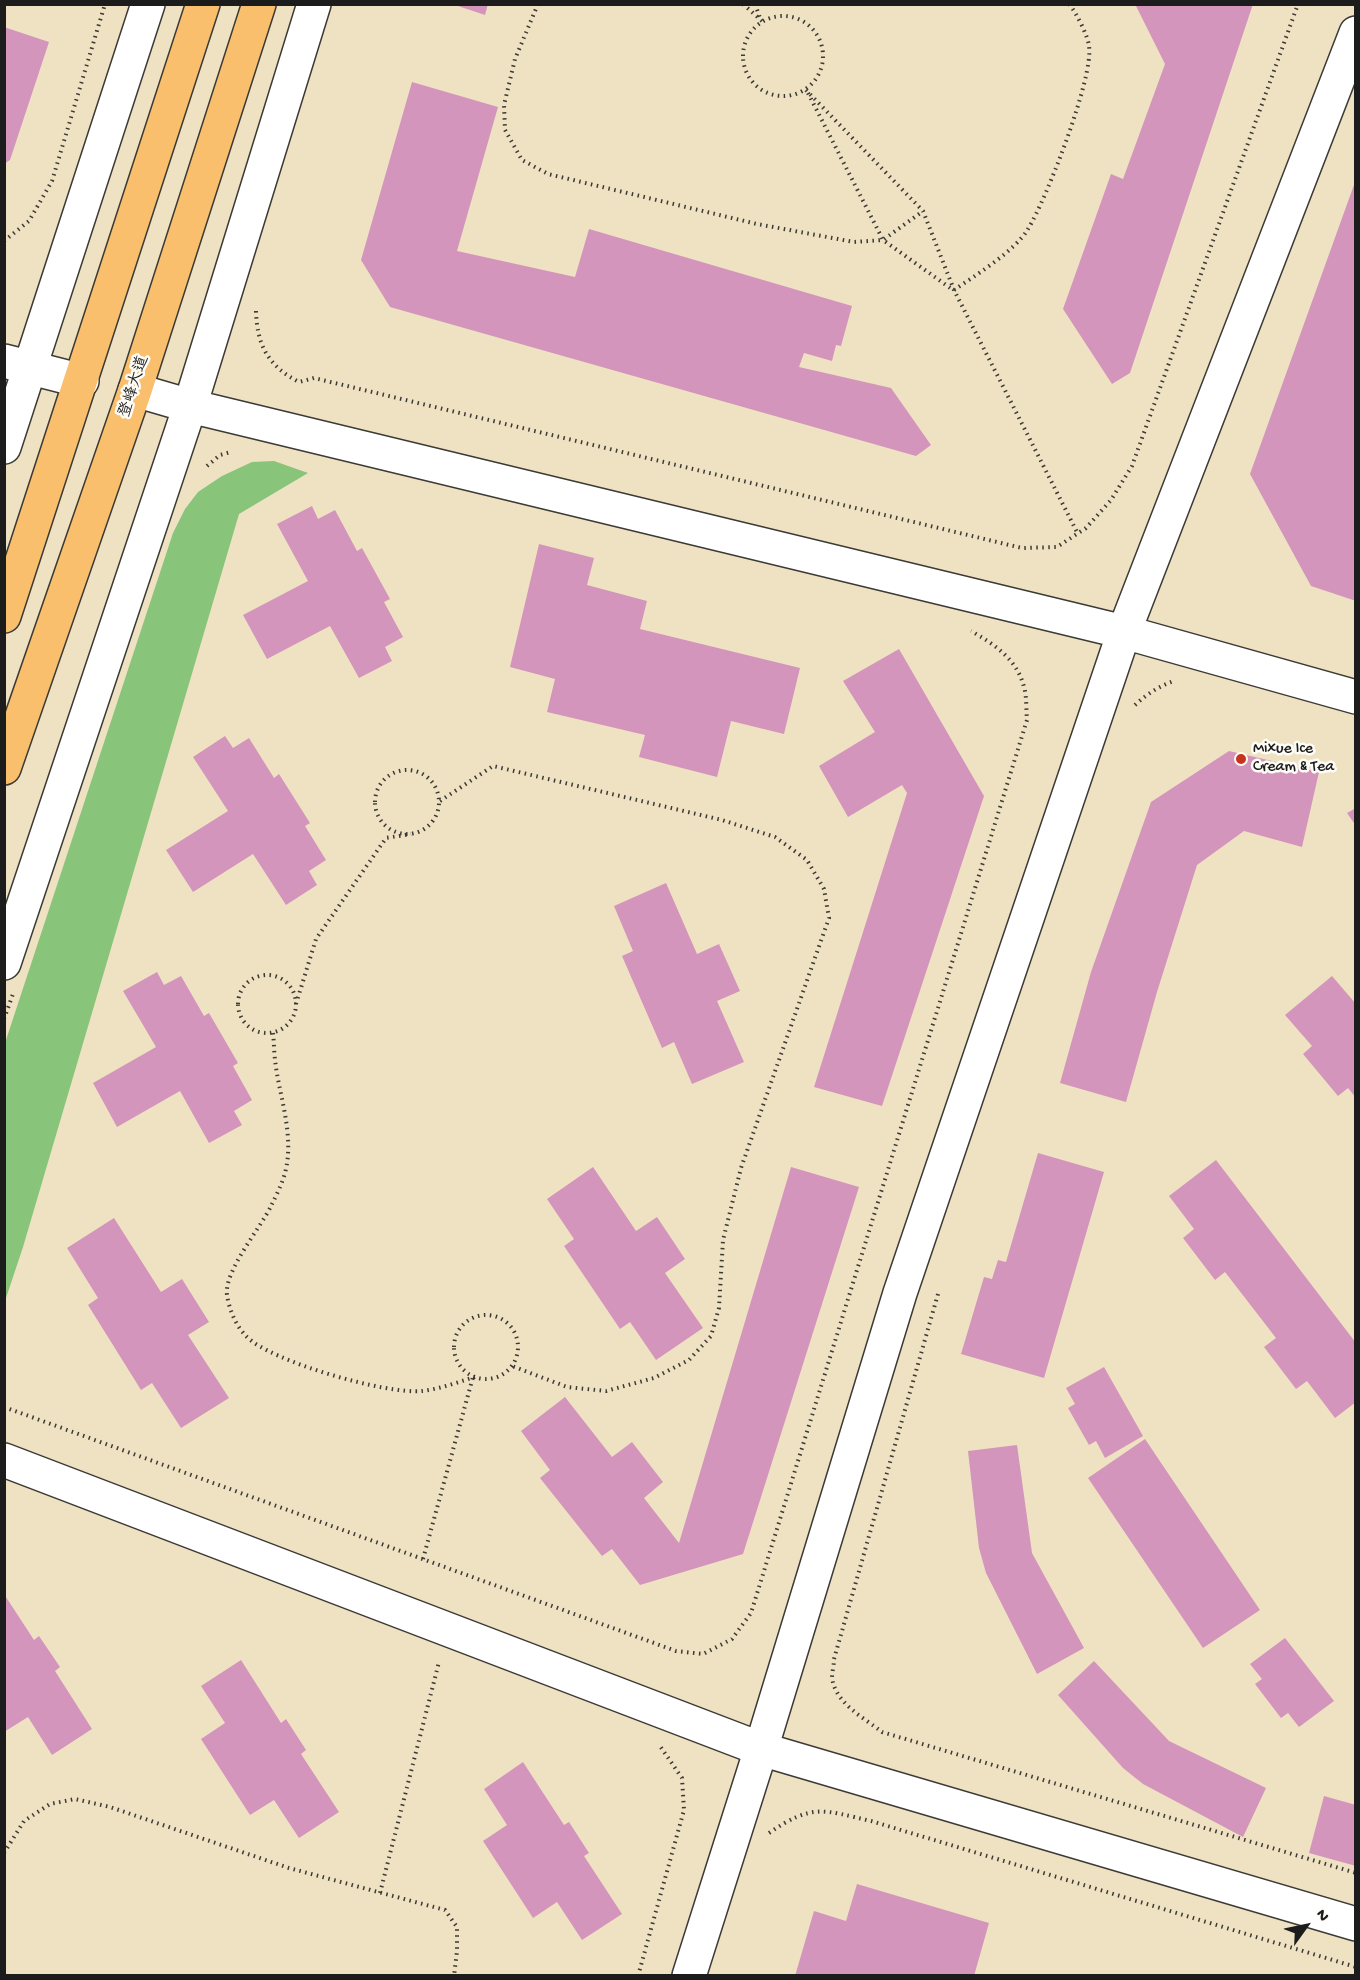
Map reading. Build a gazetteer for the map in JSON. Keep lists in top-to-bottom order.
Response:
{
  "streets": {
    "main road": ["登峰大道"]
  },
  "places": ["Mixue Ice Cream & Tea"],
  "north": "top right"
}
